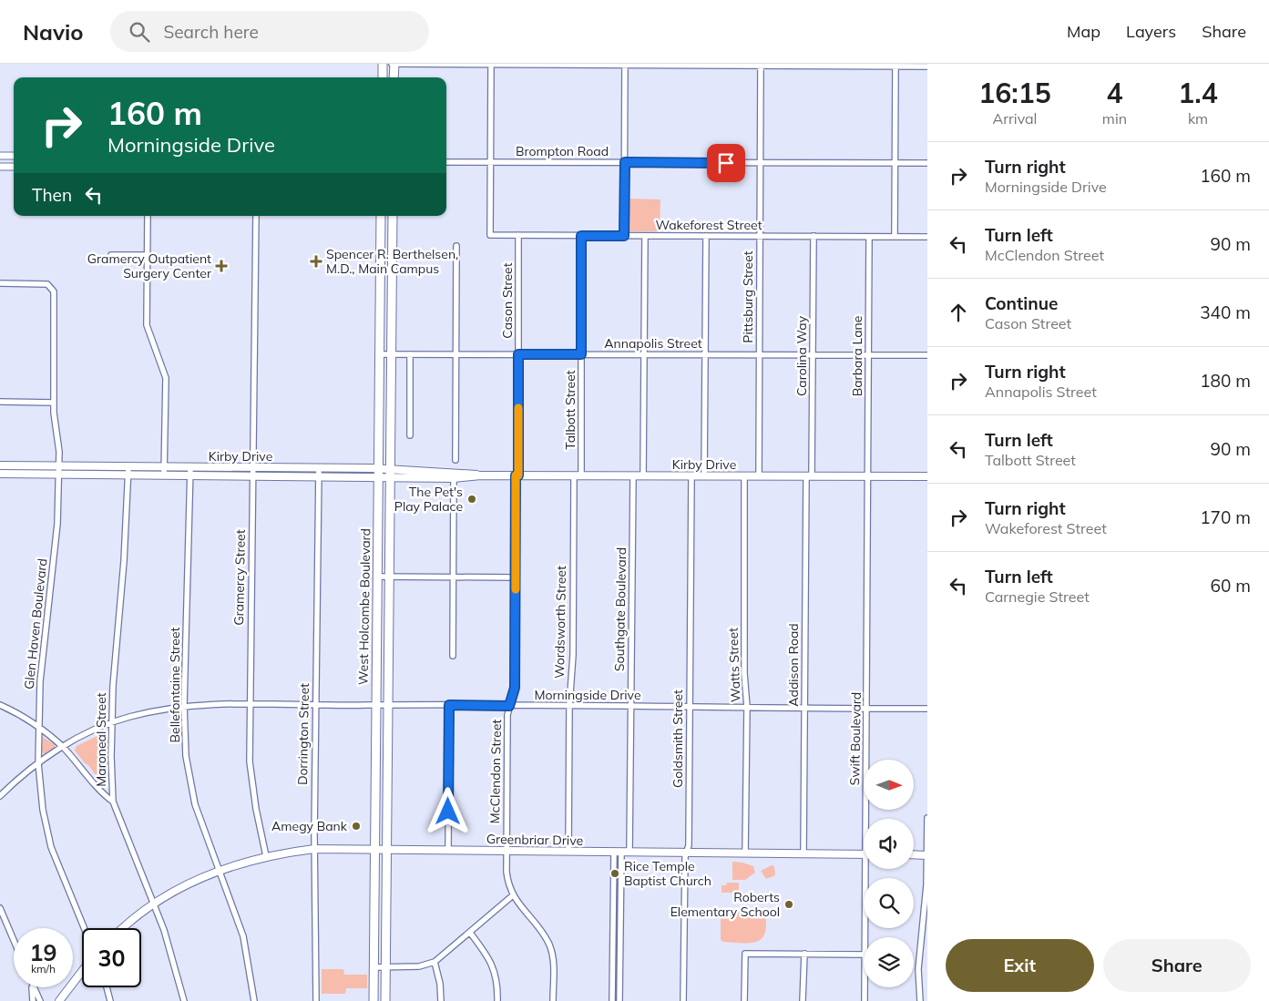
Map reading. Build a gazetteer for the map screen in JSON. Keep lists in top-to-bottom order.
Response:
{
  "streets": {
    "main road": ["Kirby Drive", "West Holcombe Boulevard", "Greenbriar Drive"],
    "street": [
      "Brompton Road",
      "Wakeforest Street",
      "Pittsburg Street",
      "Cason Street",
      "Annapolis Street",
      "Carolina Way",
      "Barbara Lane",
      "Talbott Street",
      "Gramercy Street",
      "Southgate Boulevard",
      "Wordsworth Street",
      "Glen Haven Boulevard",
      "Watts Street",
      "Addison Road",
      "Bellefontaine Street",
      "Morningside Drive",
      "Dorrington Street",
      "Goldsmith Street",
      "Swift Boulevard",
      "Maroneal Street",
      "McClendon Street"
    ]
  },
  "crossings": [
    ["Brompton Road", "Wakeforest Street"],
    ["Brompton Road", "Pittsburg Street"],
    ["Wakeforest Street", "Pittsburg Street"],
    ["Wakeforest Street", "Cason Street"],
    ["Wakeforest Street", "Carolina Way"],
    ["Wakeforest Street", "Barbara Lane"],
    ["Wakeforest Street", "Talbott Street"],
    ["Pittsburg Street", "Annapolis Street"],
    ["Pittsburg Street", "Kirby Drive"],
    ["Cason Street", "Annapolis Street"],
    ["Cason Street", "Kirby Drive"],
    ["Cason Street", "McClendon Street"],
    ["Annapolis Street", "Carolina Way"],
    ["Annapolis Street", "Barbara Lane"],
    ["Annapolis Street", "Talbott Street"],
    ["Annapolis Street", "West Holcombe Boulevard"],
    ["Carolina Way", "Kirby Drive"],
    ["Carolina Way", "Addison Road"],
    ["Barbara Lane", "Kirby Drive"],
    ["Barbara Lane", "Swift Boulevard"],
    ["Talbott Street", "Kirby Drive"],
    ["Talbott Street", "Wordsworth Street"],
    ["Kirby Drive", "Gramercy Street"],
    ["Kirby Drive", "West Holcombe Boulevard"],
    ["Kirby Drive", "Southgate Boulevard"],
    ["Kirby Drive", "Wordsworth Street"],
    ["Kirby Drive", "Glen Haven Boulevard"],
    ["Kirby Drive", "Watts Street"],
    ["Kirby Drive", "Addison Road"],
    ["Kirby Drive", "Bellefontaine Street"],
    ["Kirby Drive", "Dorrington Street"],
    ["Kirby Drive", "Goldsmith Street"],
    ["Kirby Drive", "Swift Boulevard"],
    ["Kirby Drive", "Maroneal Street"],
    ["Kirby Drive", "McClendon Street"],
    ["Gramercy Street", "Morningside Drive"],
    ["Gramercy Street", "Greenbriar Drive"],
    ["West Holcombe Boulevard", "Morningside Drive"],
    ["West Holcombe Boulevard", "Greenbriar Drive"],
    ["Southgate Boulevard", "Morningside Drive"],
    ["Southgate Boulevard", "Greenbriar Drive"],
    ["Wordsworth Street", "Morningside Drive"],
    ["Wordsworth Street", "Greenbriar Drive"],
    ["Glen Haven Boulevard", "Morningside Drive"],
    ["Watts Street", "Morningside Drive"],
    ["Watts Street", "Greenbriar Drive"],
    ["Addison Road", "Morningside Drive"],
    ["Addison Road", "Greenbriar Drive"],
    ["Bellefontaine Street", "Morningside Drive"],
    ["Bellefontaine Street", "Greenbriar Drive"],
    ["Morningside Drive", "Dorrington Street"],
    ["Morningside Drive", "Goldsmith Street"],
    ["Morningside Drive", "Swift Boulevard"],
    ["Morningside Drive", "Maroneal Street"],
    ["Morningside Drive", "McClendon Street"],
    ["Dorrington Street", "Greenbriar Drive"],
    ["Goldsmith Street", "Greenbriar Drive"],
    ["Maroneal Street", "Greenbriar Drive"],
    ["McClendon Street", "Greenbriar Drive"]
  ],
  "places": {
    "health": ["Spencer R. Berthelsen, M.D., Main Campus", "Gramercy Outpatient Surgery Center"],
    "other": [
      "The Pet's Play Palace",
      "Amegy Bank",
      "Rice Temple Baptist Church",
      "Roberts Elementary School"
    ]
  },
  "north": "right",
  "page": {
    "header": "Navio",
    "search": "Search here",
    "nav": ["Map", "Layers", "Share"],
    "eta": [
      "16:15",
      "Arrival",
      "4",
      "min",
      "1.4",
      "km"
    ],
    "turn": ["160 m", "Morningside Drive"],
    "list": [
      {
        "name": "Turn right",
        "note": "Morningside Drive",
        "value": "160 m"
      },
      {
        "name": "Turn left",
        "note": "McClendon Street",
        "value": "90 m"
      },
      {
        "name": "Continue",
        "note": "Cason Street",
        "value": "340 m"
      },
      {
        "name": "Turn right",
        "note": "Annapolis Street",
        "value": "180 m"
      },
      {
        "name": "Turn left",
        "note": "Talbott Street",
        "value": "90 m"
      },
      {
        "name": "Turn right",
        "note": "Wakeforest Street",
        "value": "170 m"
      },
      {
        "name": "Turn left",
        "note": "Carnegie Street",
        "value": "60 m"
      }
    ],
    "then": "Then",
    "speed": "19 km/h",
    "limit": "30",
    "buttons": ["Exit", "Share"]
  }
}
